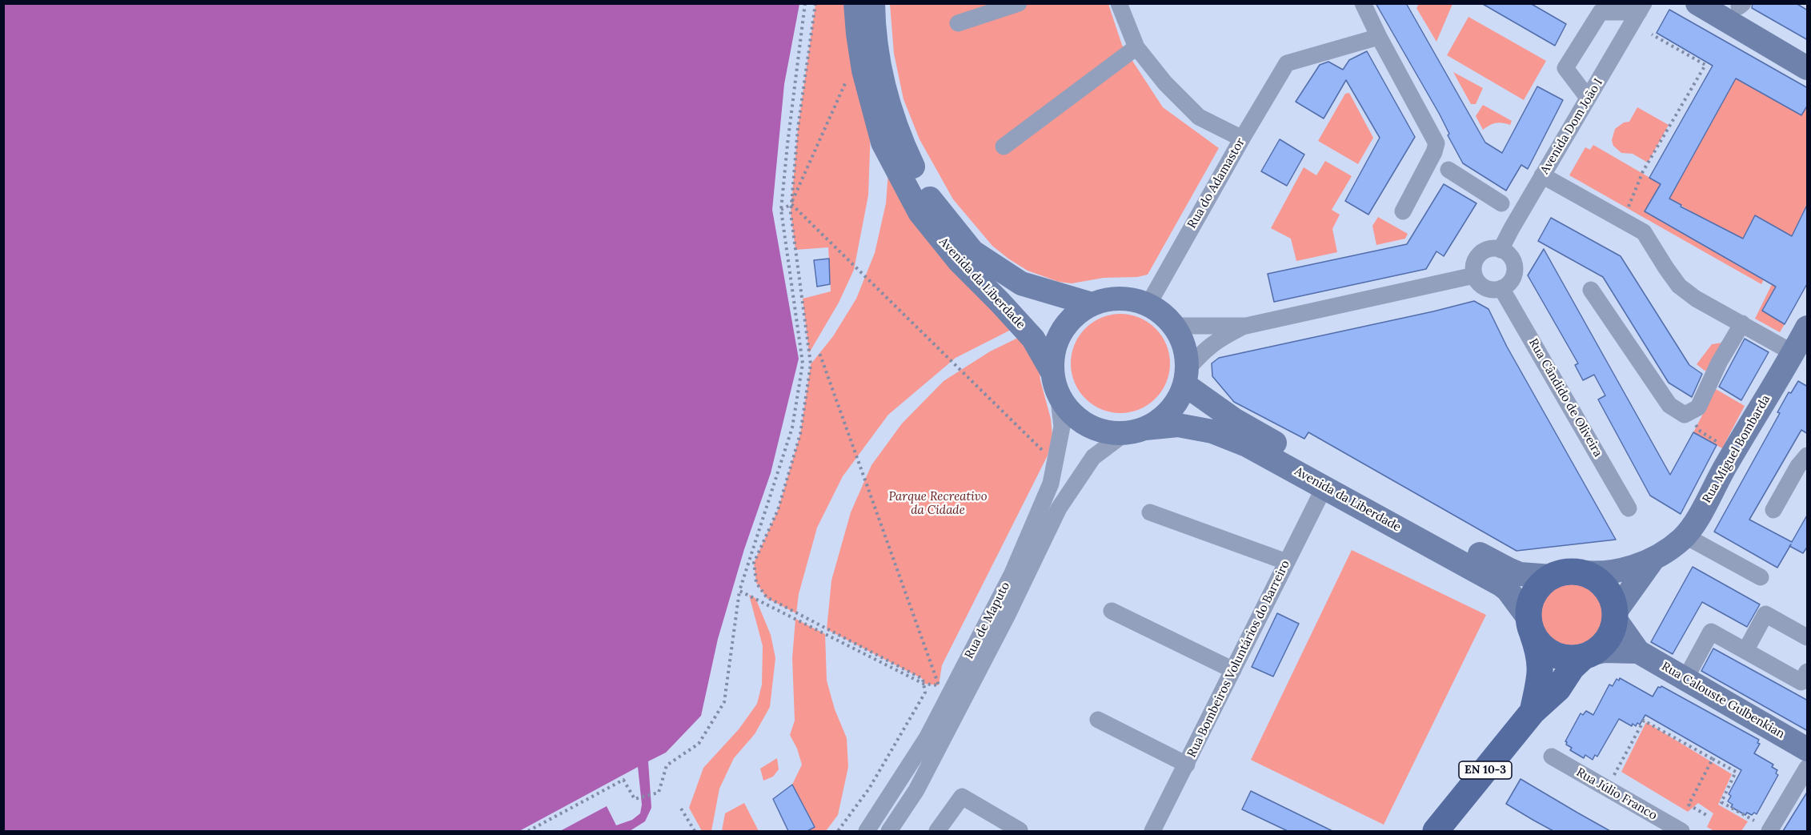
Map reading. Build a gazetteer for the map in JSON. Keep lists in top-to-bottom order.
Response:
{
  "streets": {
    "main road": [
      "Avenida da Liberdade",
      "Rua Miguel Bombarda",
      "Rua Calouste Gulbenkian",
      "EN 10-3"
    ],
    "street": [
      "Avenida Dom João I",
      "Rua do Adamastor",
      "Rua Cândido de Oliveira",
      "Rua de Maputo",
      "Rua Bombeiros Voluntários do Barreiro",
      "Rua Júlio Franco"
    ]
  },
  "crossings": [
    ["Avenida Dom João I", "Rua Cândido de Oliveira"],
    ["Rua do Adamastor", "Avenida da Liberdade"],
    ["Rua do Adamastor", "Rua de Maputo"],
    ["Avenida da Liberdade", "Rua Miguel Bombarda"],
    ["Avenida da Liberdade", "Rua de Maputo"],
    ["Avenida da Liberdade", "Rua Bombeiros Voluntários do Barreiro"],
    ["Avenida da Liberdade", "Rua Calouste Gulbenkian"],
    ["Avenida da Liberdade", "EN 10-3"],
    ["Rua Miguel Bombarda", "Rua Calouste Gulbenkian"],
    ["Rua Miguel Bombarda", "EN 10-3"],
    ["Rua Calouste Gulbenkian", "EN 10-3"]
  ],
  "parks": ["Parque Recreativo da Cidade"]
}
